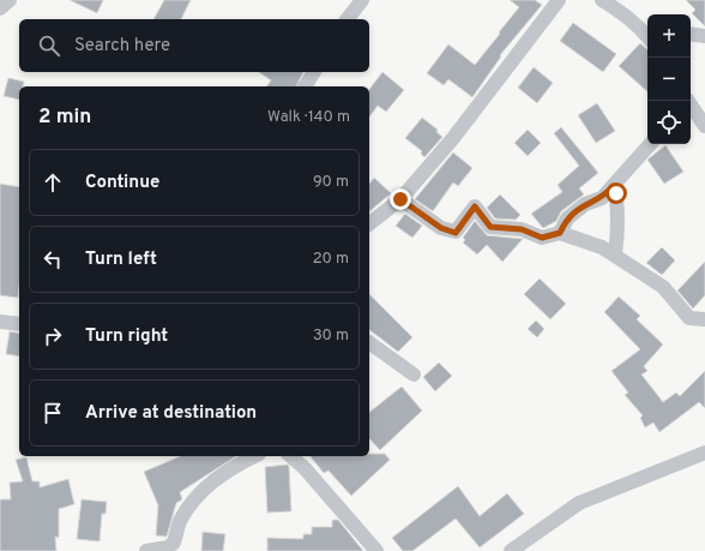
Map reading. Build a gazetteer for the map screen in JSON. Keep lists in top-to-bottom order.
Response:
{
  "page": {
    "map_buttons": ["+", "−"],
    "search": "Search here",
    "heading": ["2 min", "Walk · 140 m"],
    "list": [
      ["Continue", "90 m"],
      ["Turn left", "20 m"],
      ["Turn right", "30 m"],
      "Arrive at destination"
    ]
  }
}
